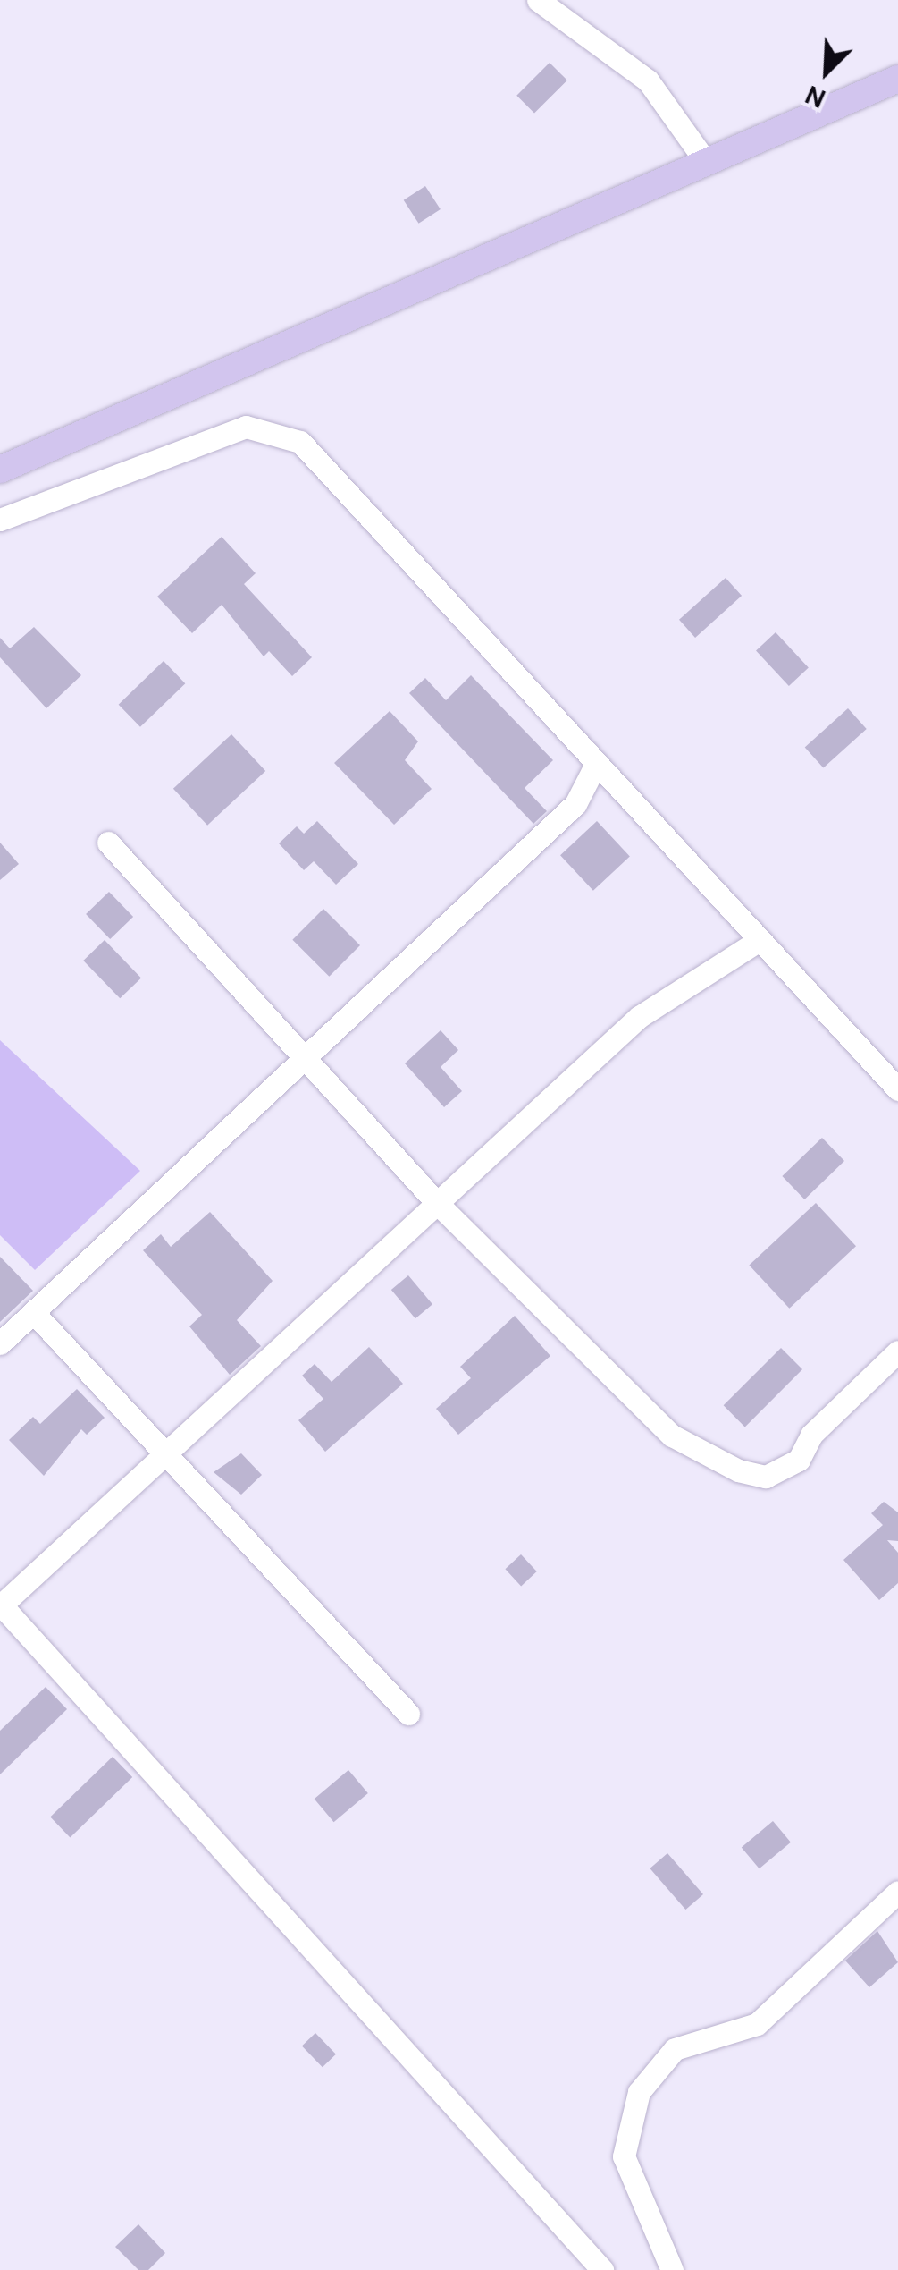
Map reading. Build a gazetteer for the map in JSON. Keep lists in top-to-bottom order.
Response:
{
  "north": "bottom left"
}
